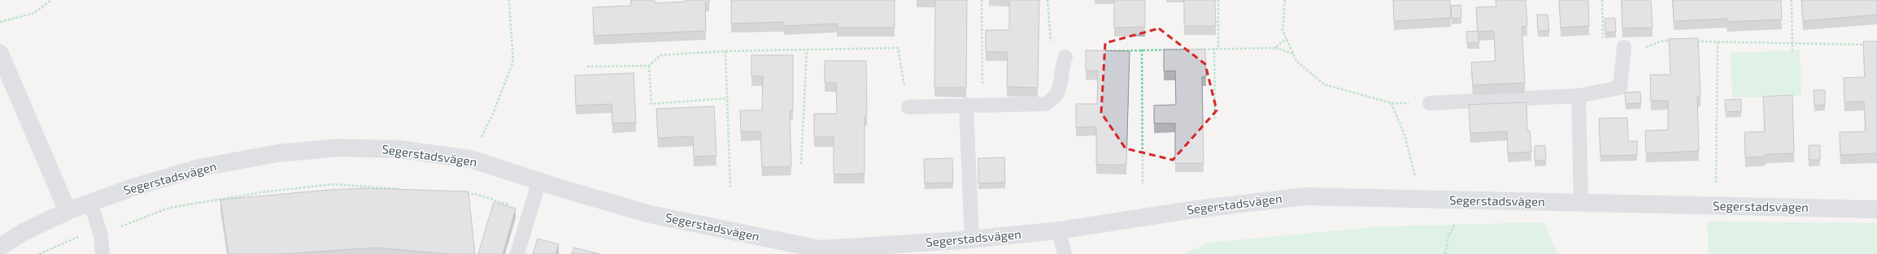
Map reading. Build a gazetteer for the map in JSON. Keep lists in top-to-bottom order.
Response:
{
  "streets": {
    "street": ["Segerstadsvägen"]
  }
}
